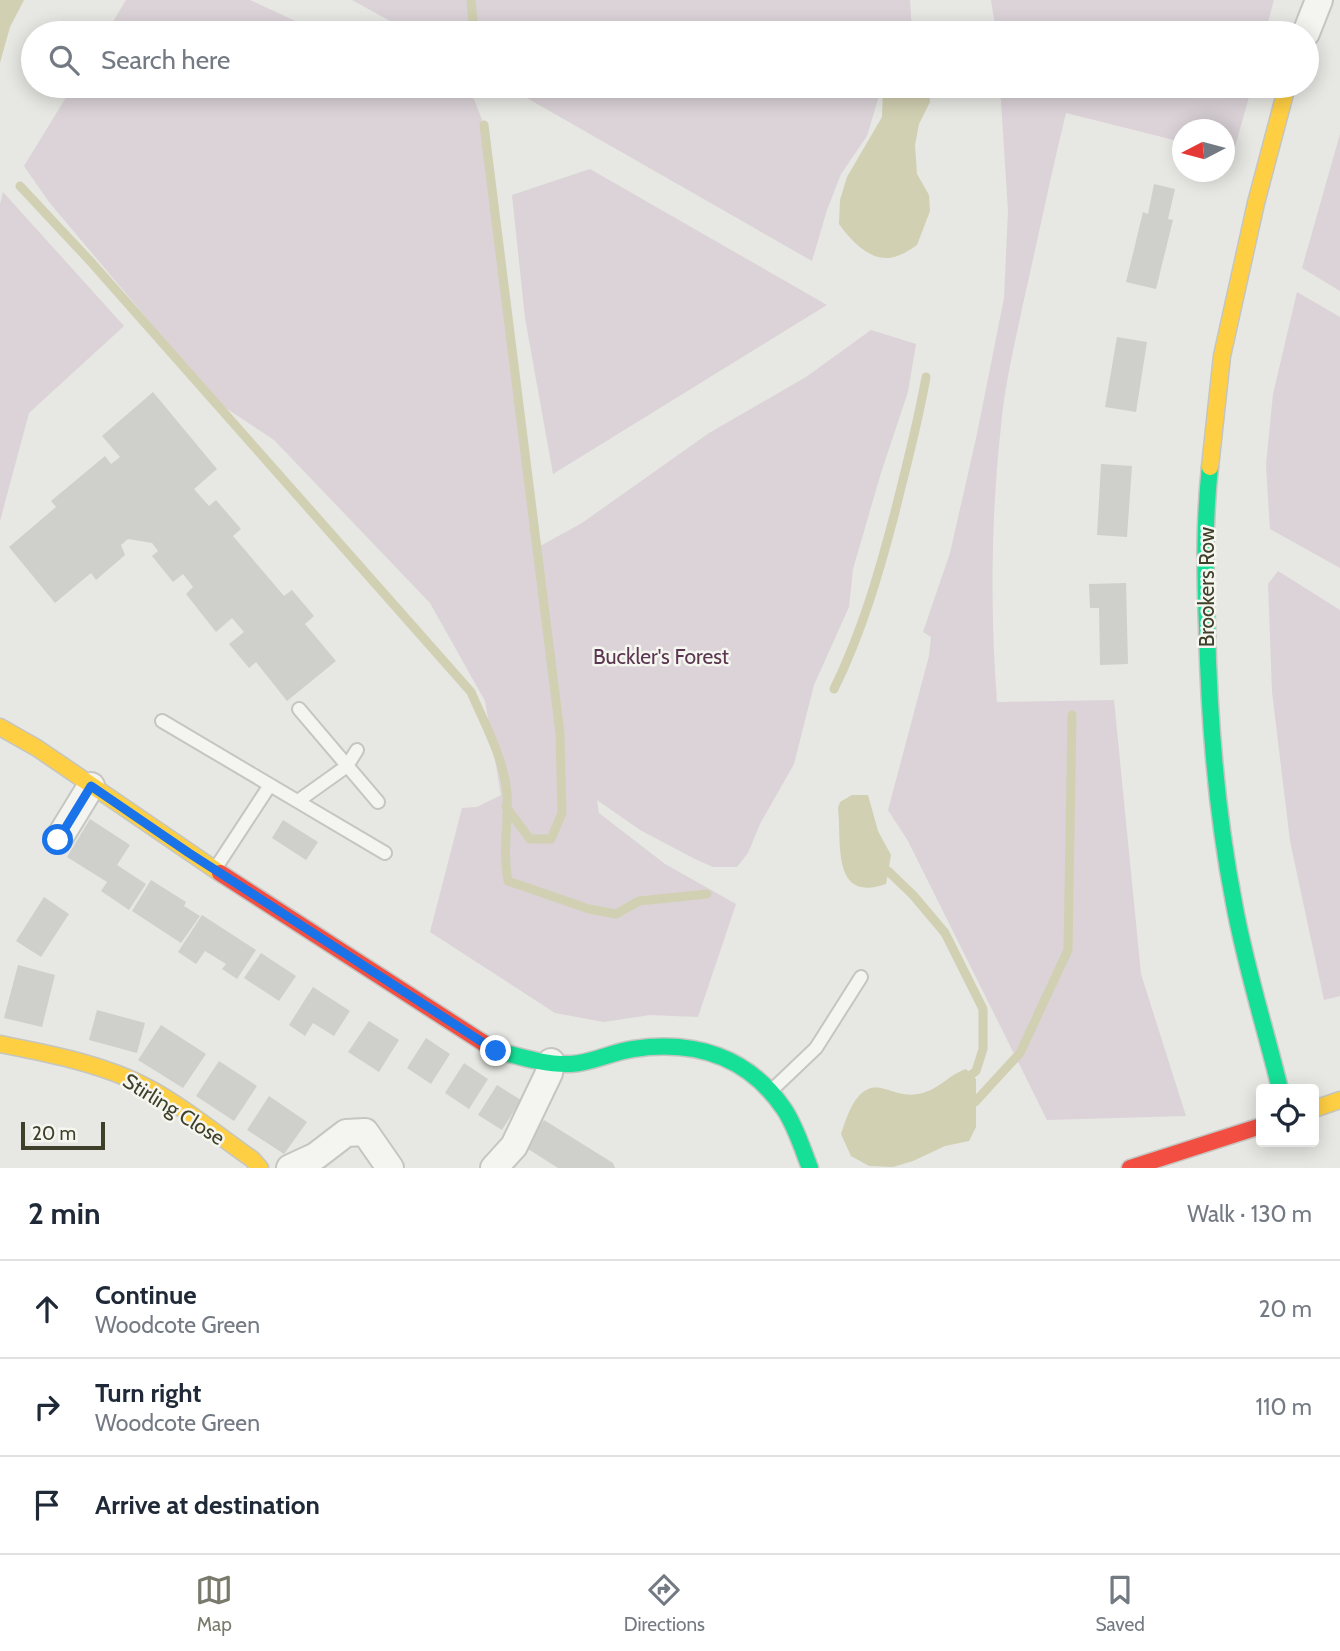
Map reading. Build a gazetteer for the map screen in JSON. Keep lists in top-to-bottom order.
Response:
{
  "streets": {
    "street": ["Brookers Row", "Stirling Close"]
  },
  "parks": ["Buckler's Forest"],
  "scale_bar": "20 m",
  "north": "left",
  "page": {
    "search": "Search here",
    "scale": "20 m",
    "heading": ["2 min", "Walk · 130 m"],
    "list": [
      ["Continue", "Woodcote Green", "20 m"],
      ["Turn right", "Woodcote Green", "110 m"],
      "Arrive at destination"
    ],
    "nav": ["Map", "Directions", "Saved"]
  }
}
